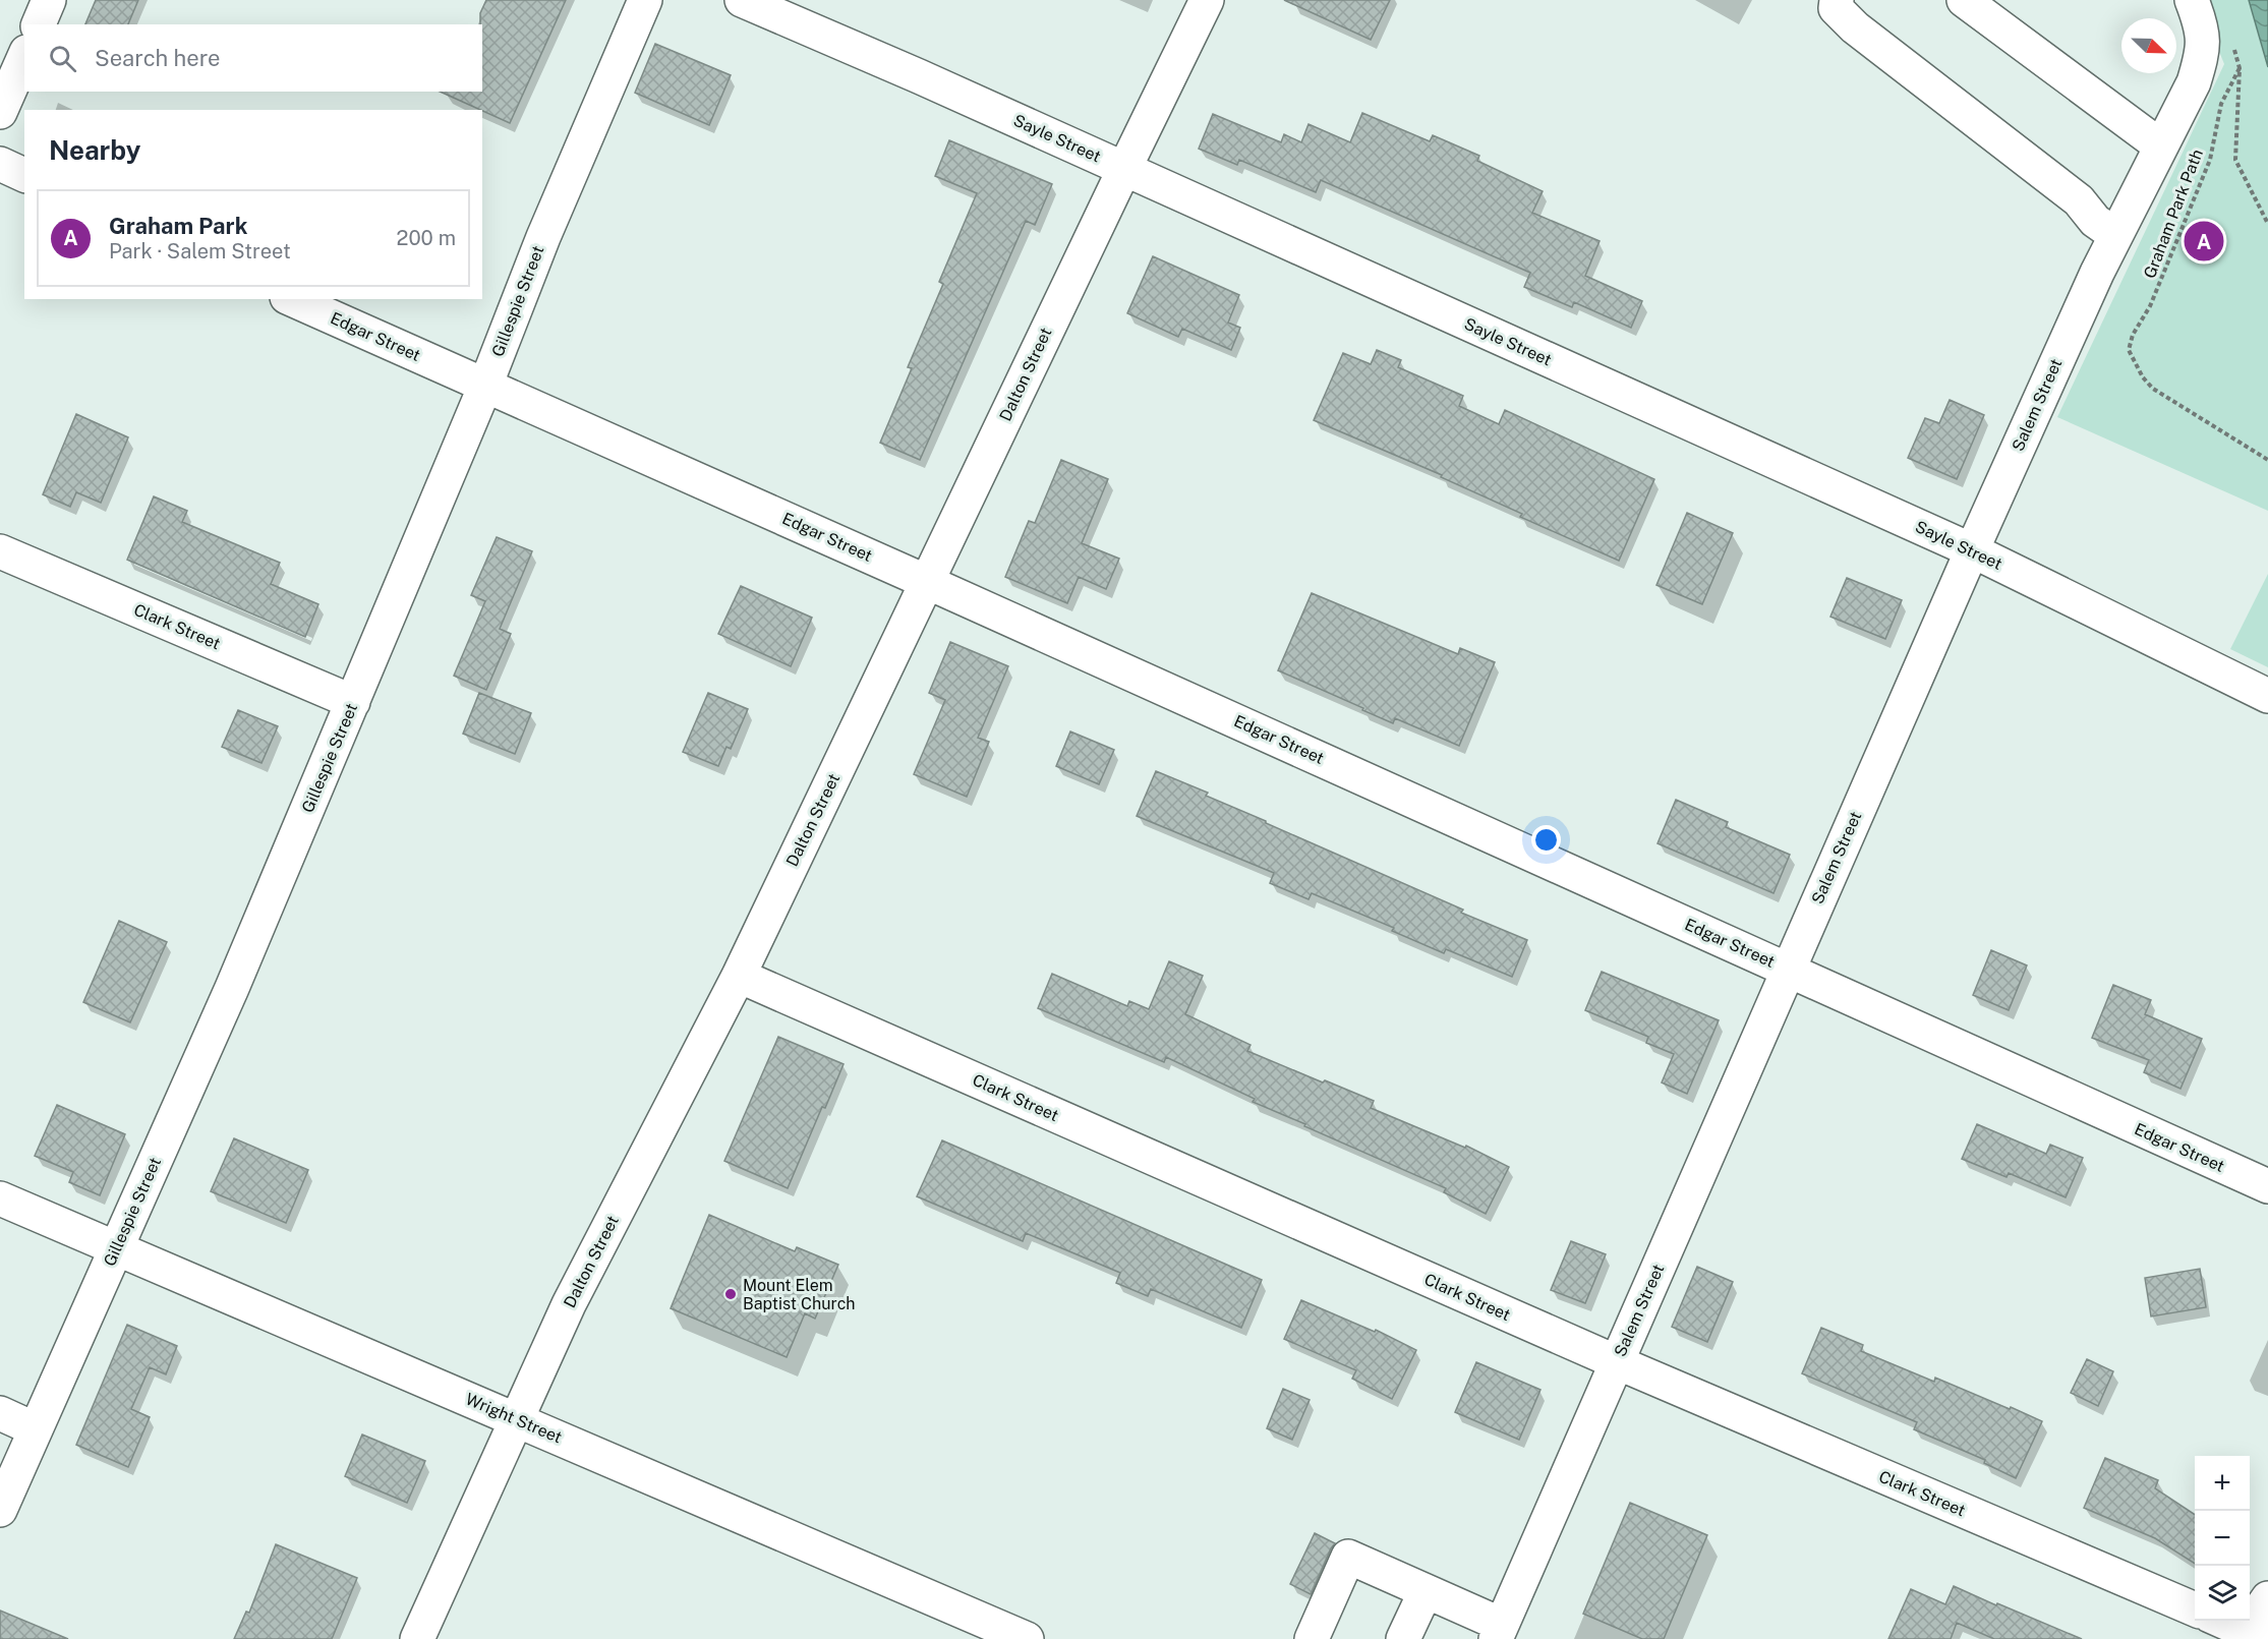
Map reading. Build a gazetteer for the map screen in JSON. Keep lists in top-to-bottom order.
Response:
{
  "streets": {
    "street": [
      "Sayle Street",
      "Gillespie Street",
      "Edgar Street",
      "Dalton Street",
      "Salem Street",
      "Clark Street",
      "Wright Street"
    ],
    "path": ["Graham Park Path"]
  },
  "crossings": [
    ["Sayle Street", "Dalton Street"],
    ["Sayle Street", "Salem Street"],
    ["Gillespie Street", "Edgar Street"],
    ["Gillespie Street", "Clark Street"],
    ["Gillespie Street", "Wright Street"],
    ["Edgar Street", "Dalton Street"],
    ["Edgar Street", "Salem Street"],
    ["Dalton Street", "Clark Street"],
    ["Dalton Street", "Wright Street"],
    ["Salem Street", "Clark Street"]
  ],
  "places": ["Mount Elem Baptist Church"],
  "north": "bottom right",
  "page": {
    "search": "Search here",
    "heading": "Nearby",
    "list": [
      {
        "mark": "A",
        "name": "Graham Park",
        "note": "Park · Salem Street",
        "value": "200 m"
      }
    ],
    "pins": "A",
    "map_buttons": ["+", "−"]
  }
}
